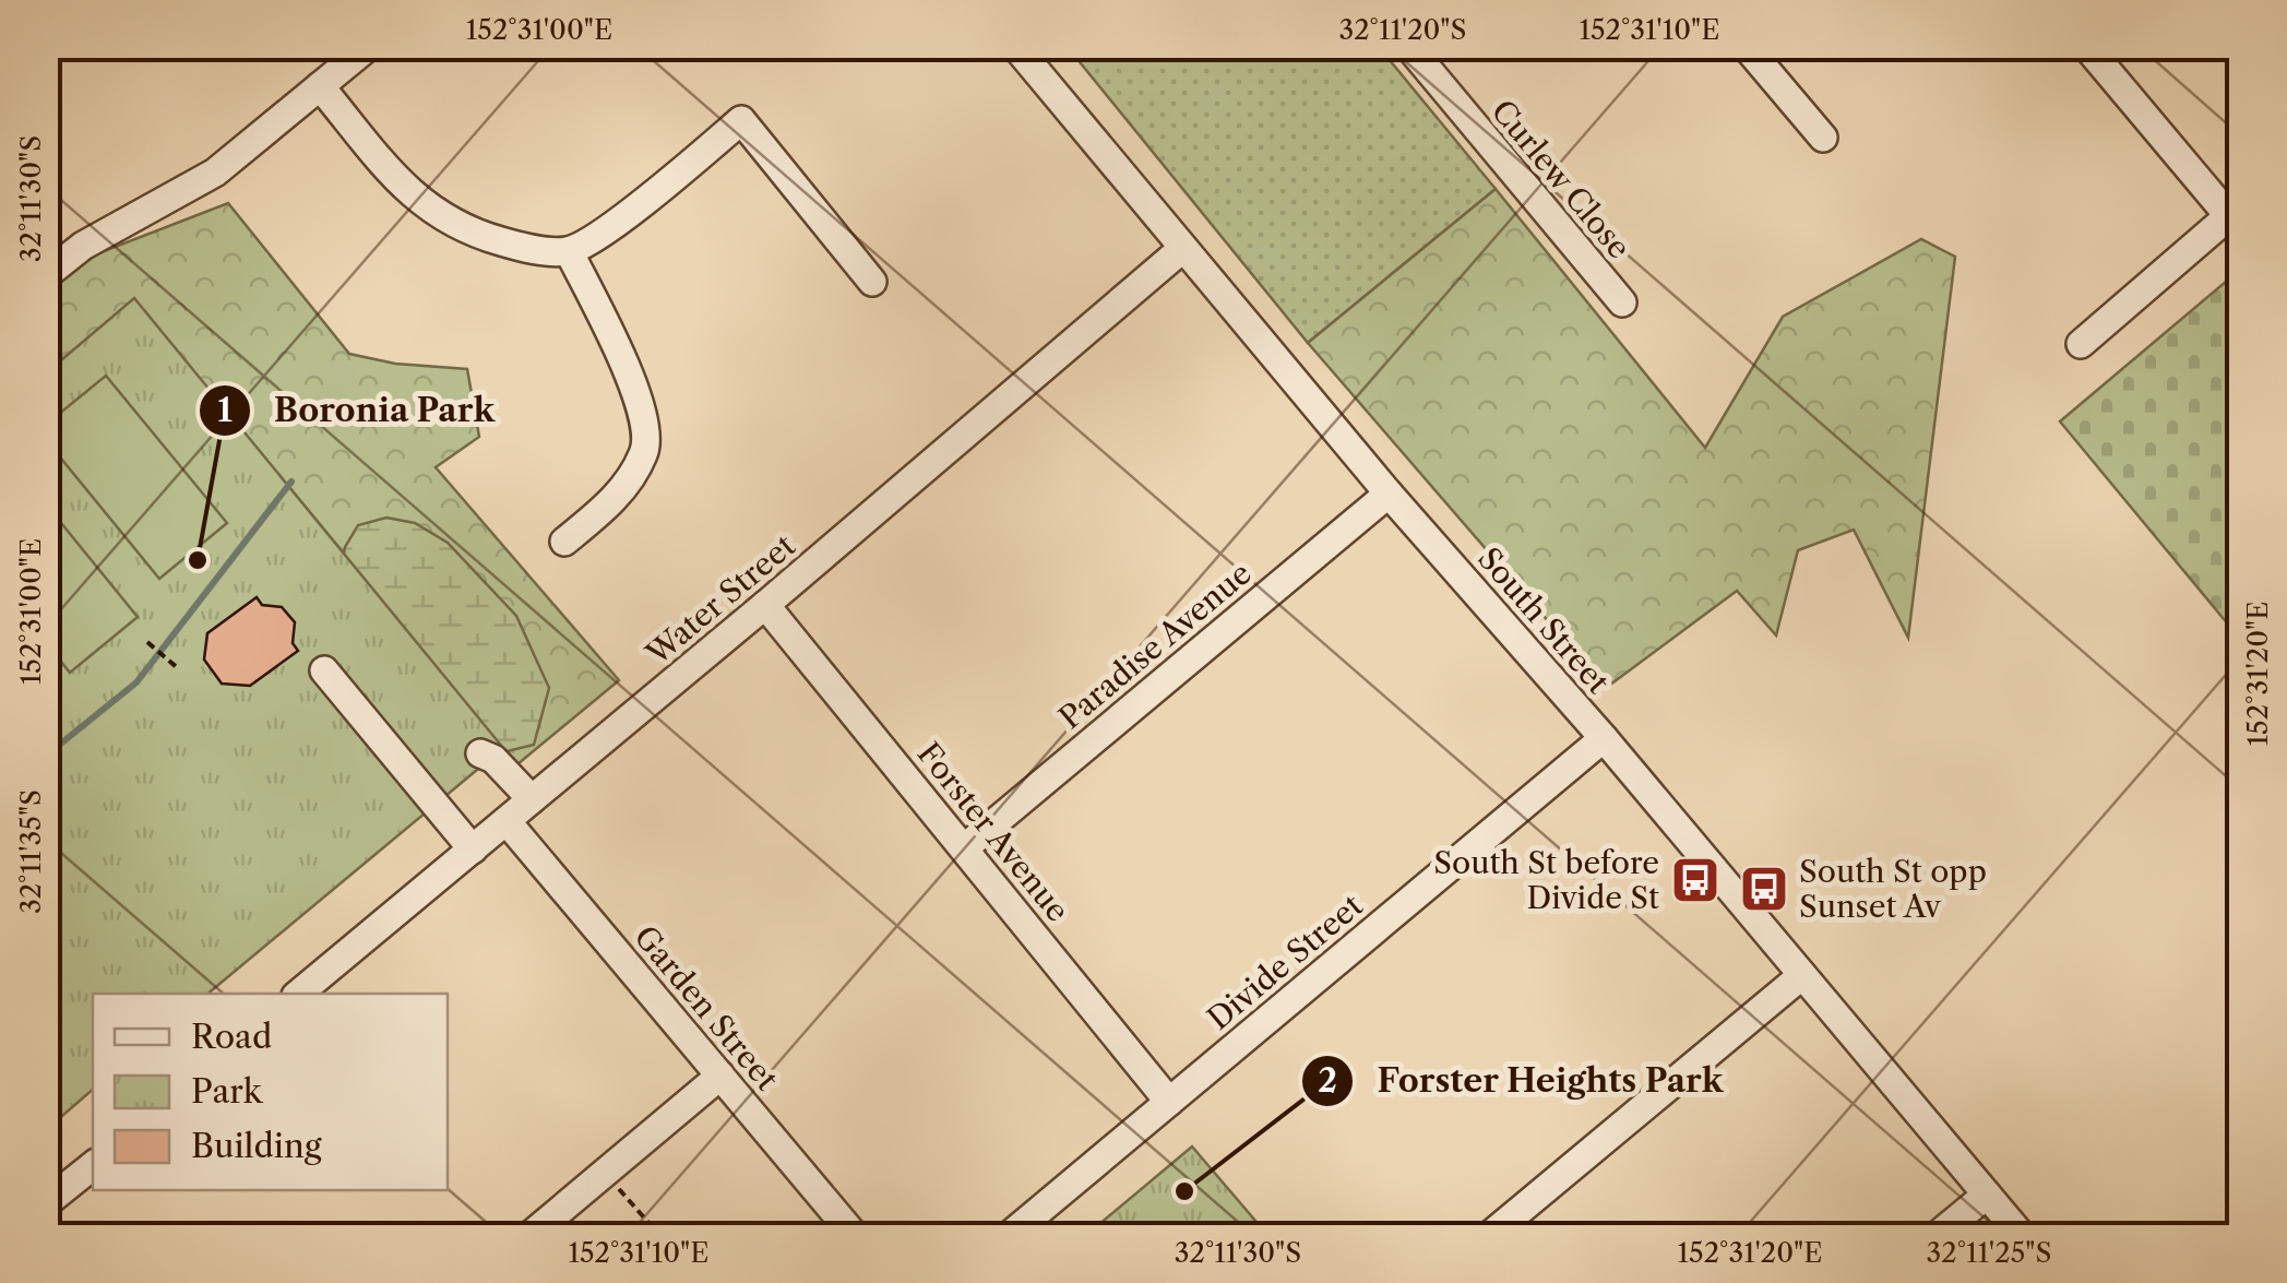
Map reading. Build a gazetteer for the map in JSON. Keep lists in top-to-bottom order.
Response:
{
  "streets": {
    "street": [
      "Curlew Close",
      "Water Street",
      "South Street",
      "Paradise Avenue",
      "Forster Avenue",
      "Divide Street",
      "Garden Street"
    ]
  },
  "crossings": [
    ["Water Street", "South Street"],
    ["Water Street", "Forster Avenue"],
    ["Water Street", "Garden Street"],
    ["South Street", "Paradise Avenue"],
    ["South Street", "Divide Street"],
    ["Paradise Avenue", "Forster Avenue"],
    ["Forster Avenue", "Divide Street"]
  ],
  "places": {
    "other": ["Boronia Park", "Forster Heights Park"],
    "bus stop": ["South St before Divide St", "South St opp Sunset Av"]
  },
  "legend": ["Road", "Park", "Building"],
  "coordinates": [
    "152°31'00\"E",
    "32°11'20\"S",
    "152°31'10\"E",
    "32°11'30\"S",
    "152°31'20\"E",
    "32°11'35\"S",
    "32°11'25\"S"
  ]
}
